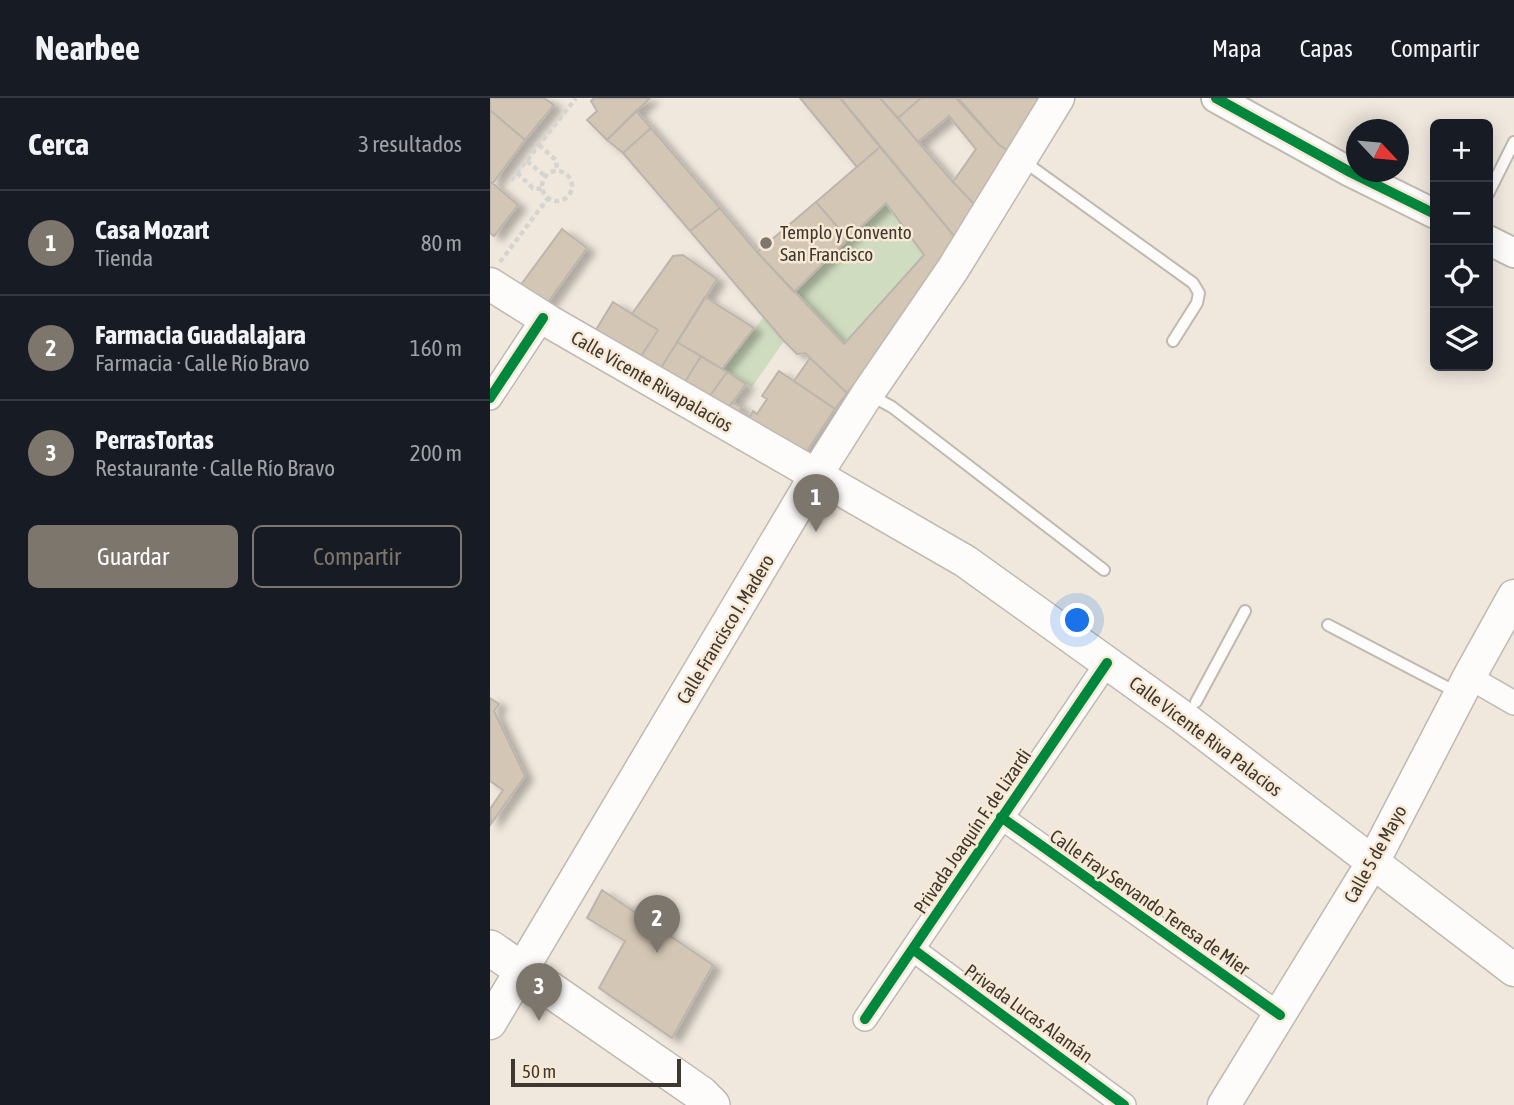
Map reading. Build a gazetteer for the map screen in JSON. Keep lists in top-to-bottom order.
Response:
{
  "streets": {
    "main road": [
      "Calle Vicente Rivapalacios",
      "Calle Francisco I. Madero",
      "Calle Vicente Riva Palacios",
      "Calle 5 de Mayo"
    ],
    "street": ["Privada Joaquín F. de Lizardi", "Calle Fray Servando Teresa de Mier", "Privada Lucas Alamán"]
  },
  "crossings": [
    ["Calle Vicente Rivapalacios", "Calle Francisco I. Madero"],
    ["Calle Vicente Rivapalacios", "Calle Vicente Riva Palacios"],
    ["Calle Francisco I. Madero", "Calle Vicente Riva Palacios"],
    ["Calle Vicente Riva Palacios", "Privada Joaquín F. de Lizardi"],
    ["Calle Vicente Riva Palacios", "Calle 5 de Mayo"],
    ["Privada Joaquín F. de Lizardi", "Calle Fray Servando Teresa de Mier"],
    ["Privada Joaquín F. de Lizardi", "Privada Lucas Alamán"],
    ["Calle 5 de Mayo", "Calle Fray Servando Teresa de Mier"]
  ],
  "places": ["Templo y Convento San Francisco"],
  "scale_bar": "50 m",
  "north": "bottom right",
  "page": {
    "header": "Nearbee",
    "nav": ["Mapa", "Capas", "Compartir"],
    "heading": ["Cerca", "3 resultados"],
    "map_buttons": ["+", "−"],
    "list": [
      {
        "mark": "1",
        "name": "Casa Mozart",
        "note": "Tienda",
        "value": "80 m"
      },
      {
        "mark": "2",
        "name": "Farmacia Guadalajara",
        "note": "Farmacia · Calle Río Bravo",
        "value": "160 m"
      },
      {
        "mark": "3",
        "name": "PerrasTortas",
        "note": "Restaurante · Calle Río Bravo",
        "value": "200 m"
      }
    ],
    "pins": ["1", "2", "3"],
    "buttons": ["Guardar", "Compartir"],
    "scale": "50 m"
  }
}
